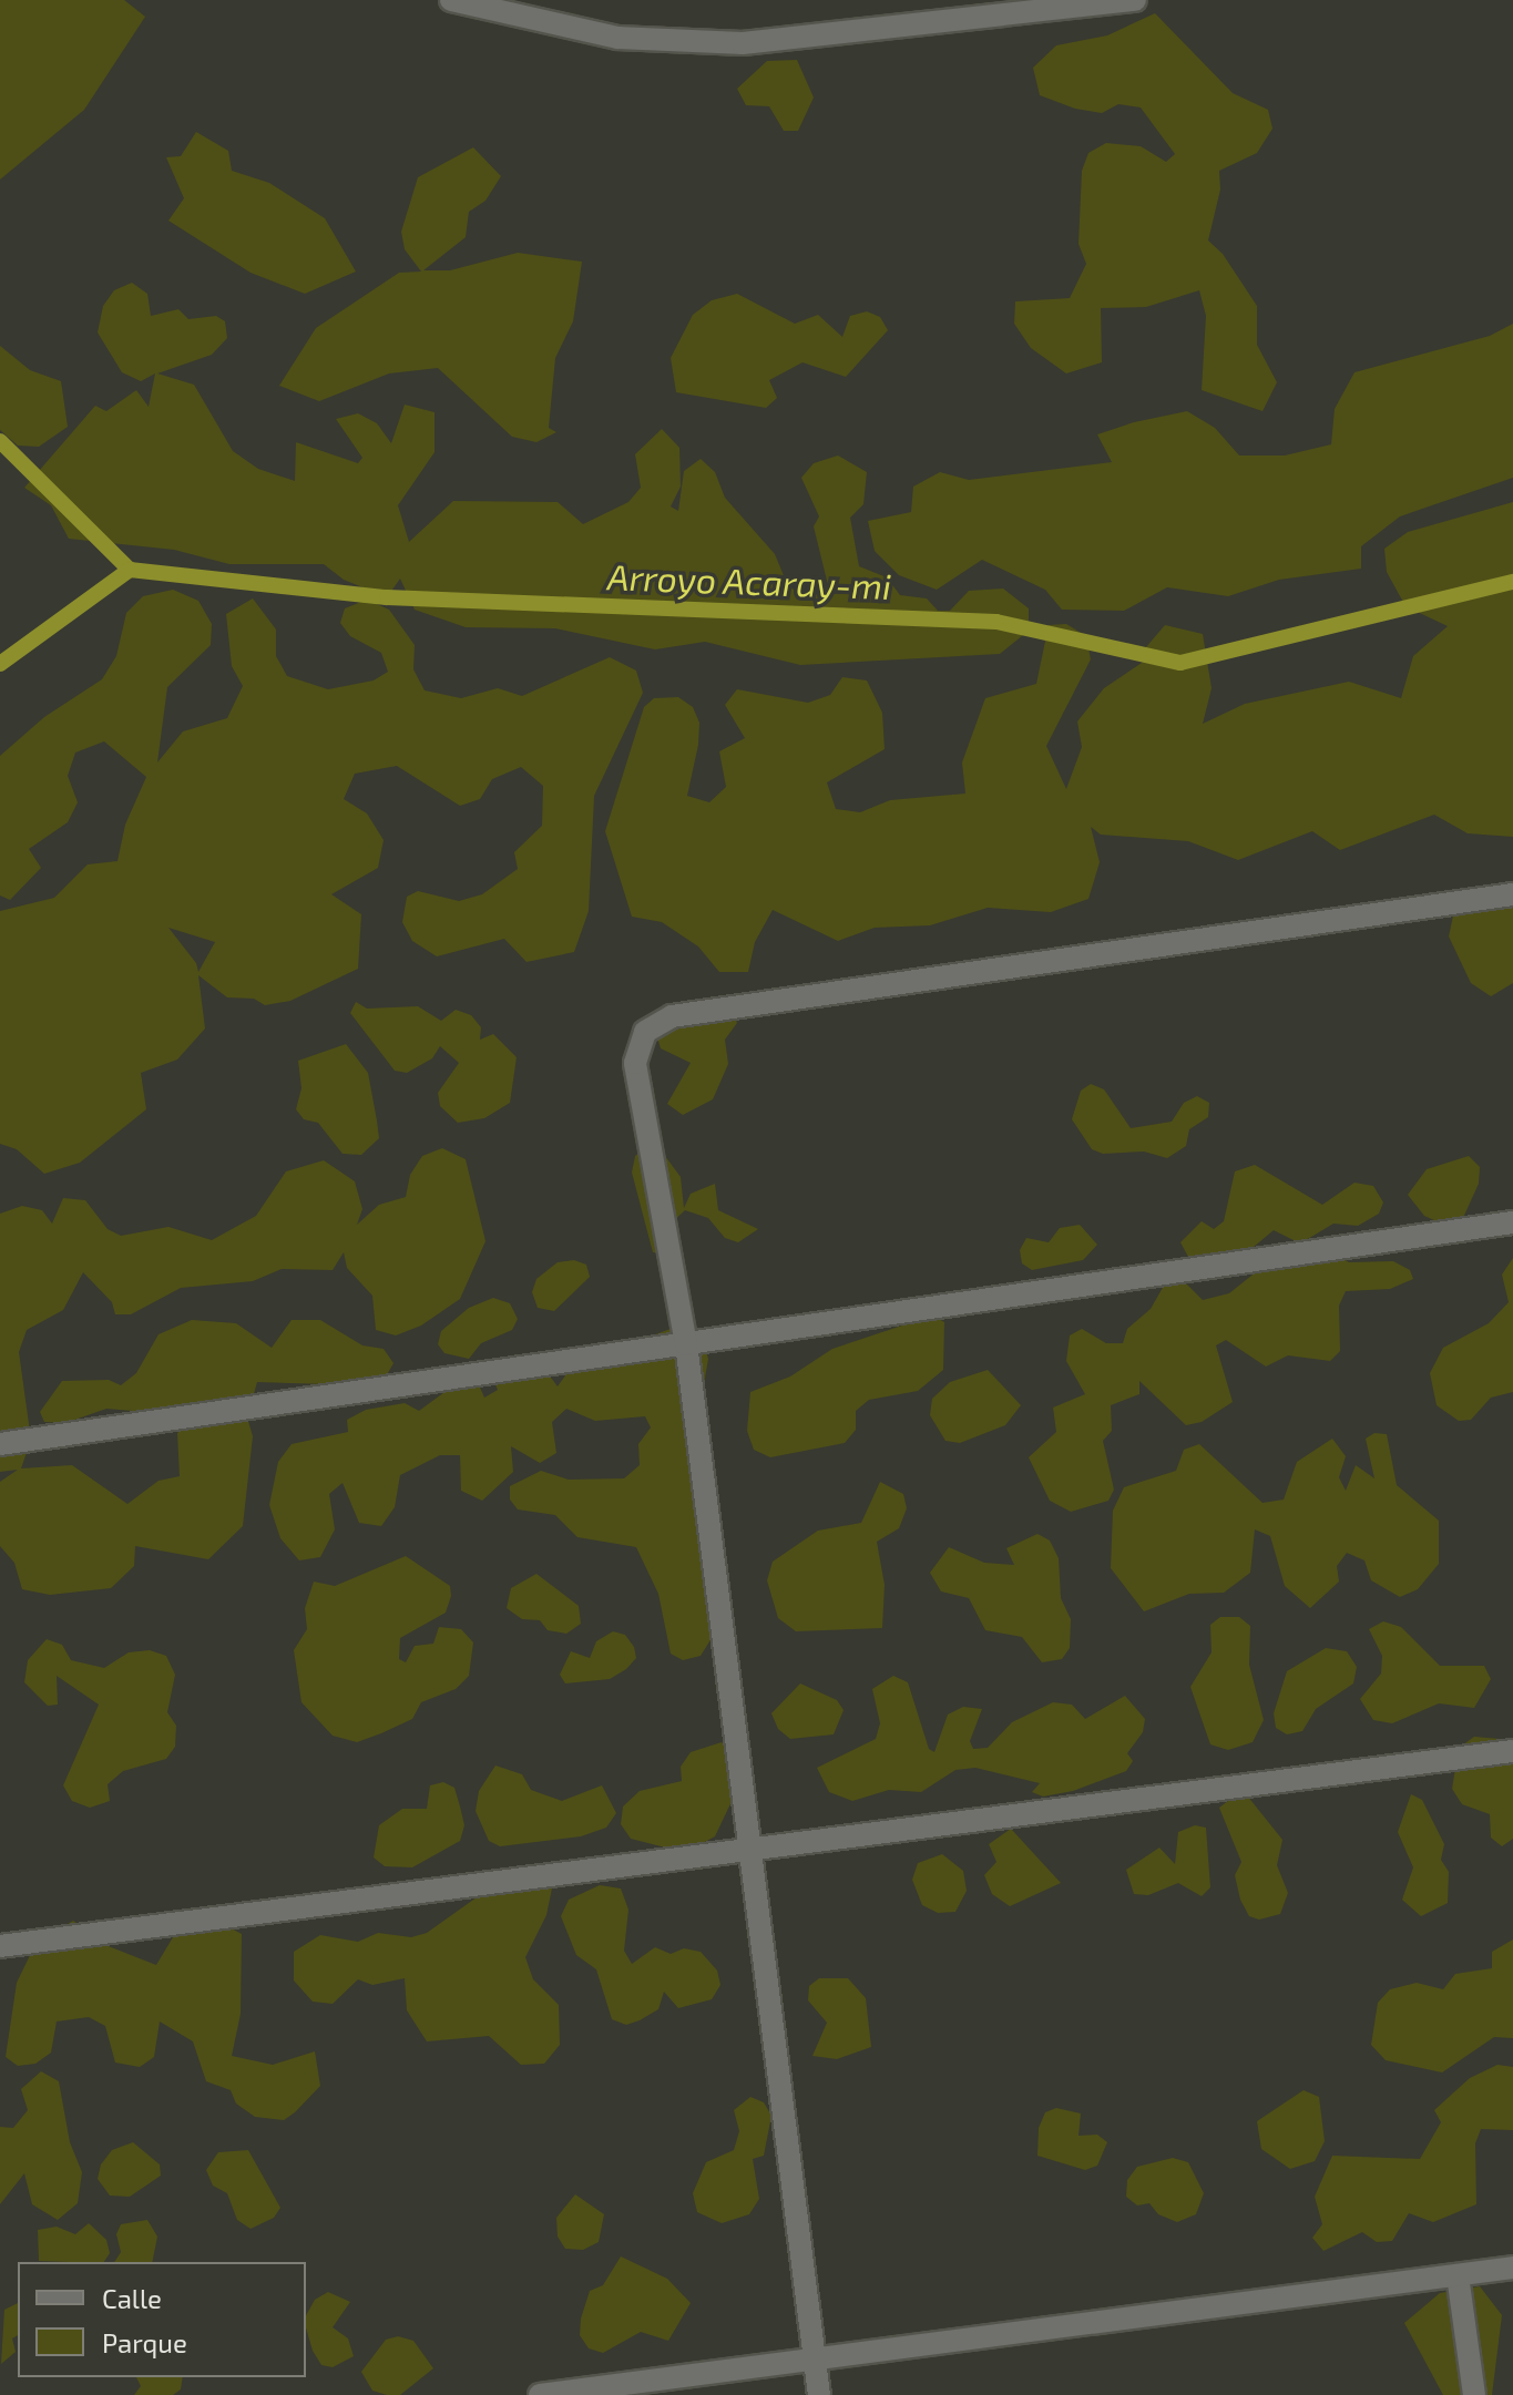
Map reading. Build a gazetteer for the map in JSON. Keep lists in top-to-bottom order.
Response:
{
  "water": ["Arroyo Acaray-mi"],
  "legend": ["Calle", "Parque"]
}
